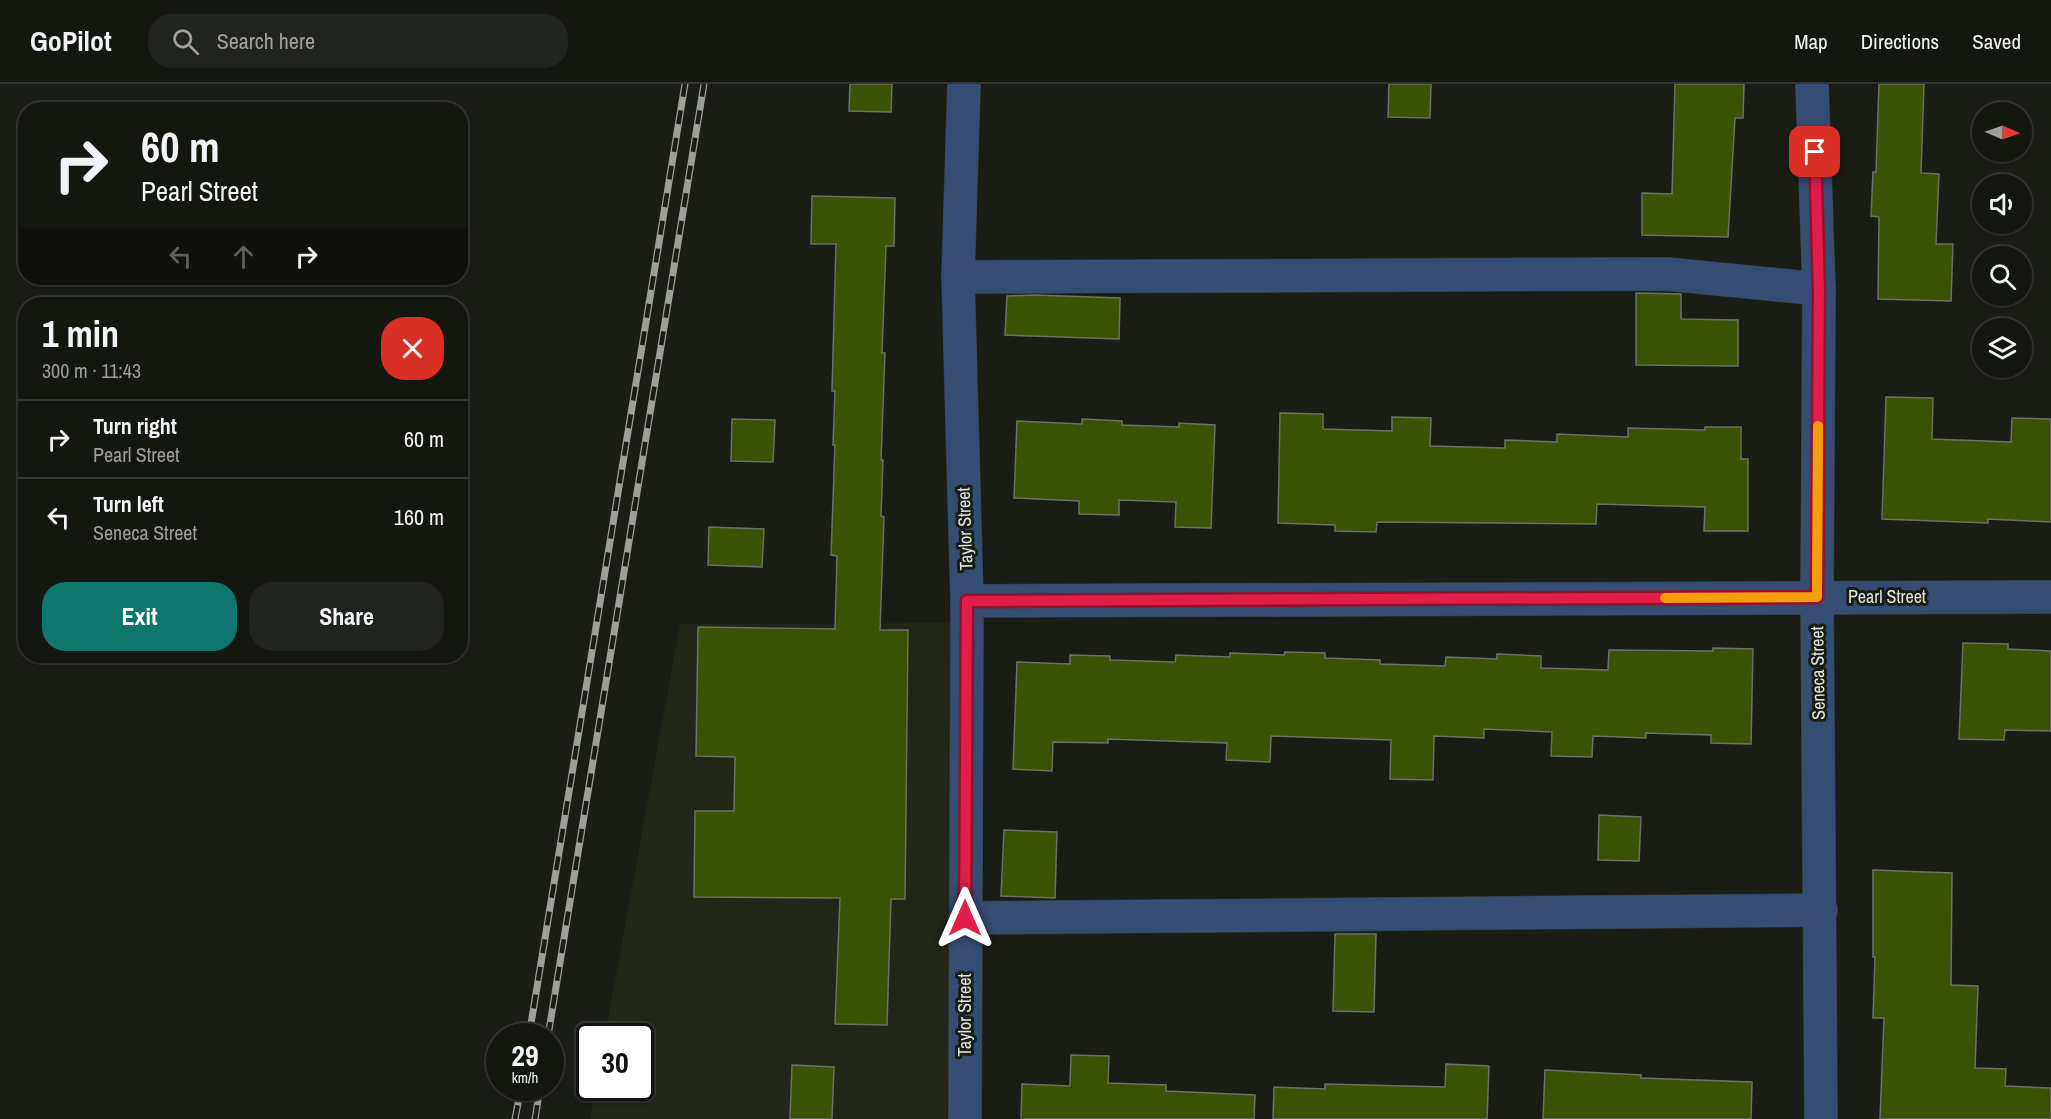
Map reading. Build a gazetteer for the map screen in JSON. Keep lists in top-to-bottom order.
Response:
{
  "streets": {
    "street": ["Taylor Street", "Pearl Street", "Seneca Street"]
  },
  "crossings": [
    ["Taylor Street", "Pearl Street"],
    ["Pearl Street", "Seneca Street"]
  ],
  "north": "right",
  "page": {
    "header": "GoPilot",
    "search": "Search here",
    "nav": ["Map", "Directions", "Saved"],
    "turn": ["60 m", "Pearl Street"],
    "heading": ["1 min", "300 m · 11:43"],
    "list": [
      {
        "name": "Turn right",
        "note": "Pearl Street",
        "value": "60 m"
      },
      {
        "name": "Turn left",
        "note": "Seneca Street",
        "value": "160 m"
      }
    ],
    "buttons": ["Exit", "Share"],
    "speed": "29 km/h",
    "limit": "30"
  }
}
